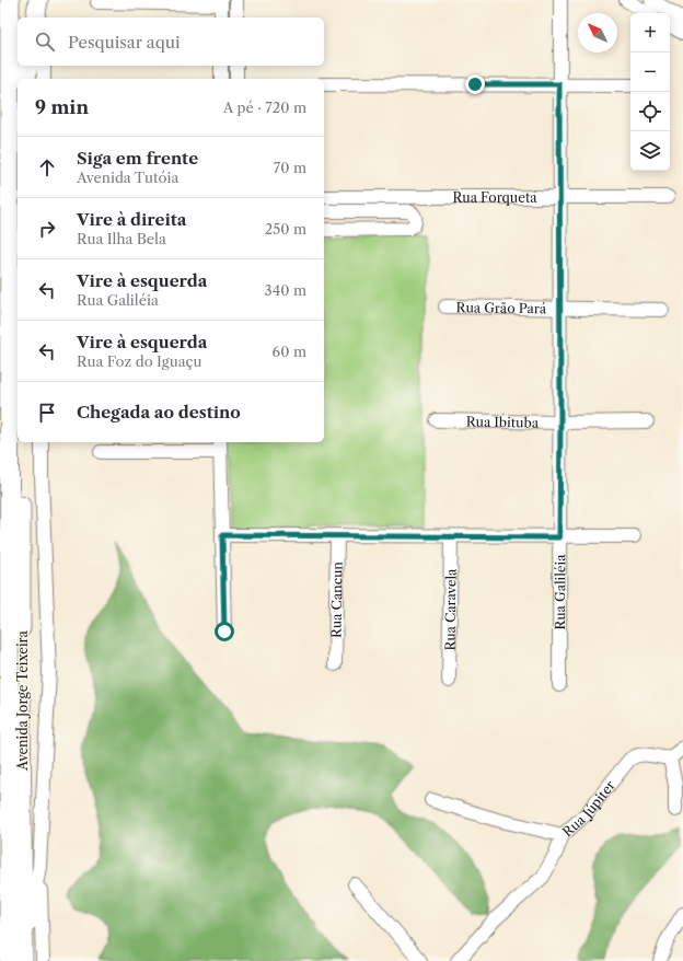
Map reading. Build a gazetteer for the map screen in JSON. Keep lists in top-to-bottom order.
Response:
{
  "streets": {
    "highway": ["Avenida Jorge Teixeira"],
    "street": [
      "Rua Forqueta",
      "Rua Grão Pará",
      "Rua Ibituba",
      "Rua Galiléia",
      "Rua Cancun",
      "Rua Caravela",
      "Rua Júpiter"
    ]
  },
  "crossings": [
    ["Rua Forqueta", "Rua Galiléia"],
    ["Rua Grão Pará", "Rua Galiléia"],
    ["Rua Ibituba", "Rua Galiléia"]
  ],
  "north": "top left",
  "page": {
    "map_buttons": ["+", "−"],
    "search": "Pesquisar aqui",
    "heading": ["9 min", "A pé · 720 m"],
    "list": [
      ["Siga em frente", "Avenida Tutóia", "70 m"],
      ["Vire à direita", "Rua Ilha Bela", "250 m"],
      ["Vire à esquerda", "Rua Galiléia", "340 m"],
      ["Vire à esquerda", "Rua Foz do Iguaçu", "60 m"],
      "Chegada ao destino"
    ]
  }
}
